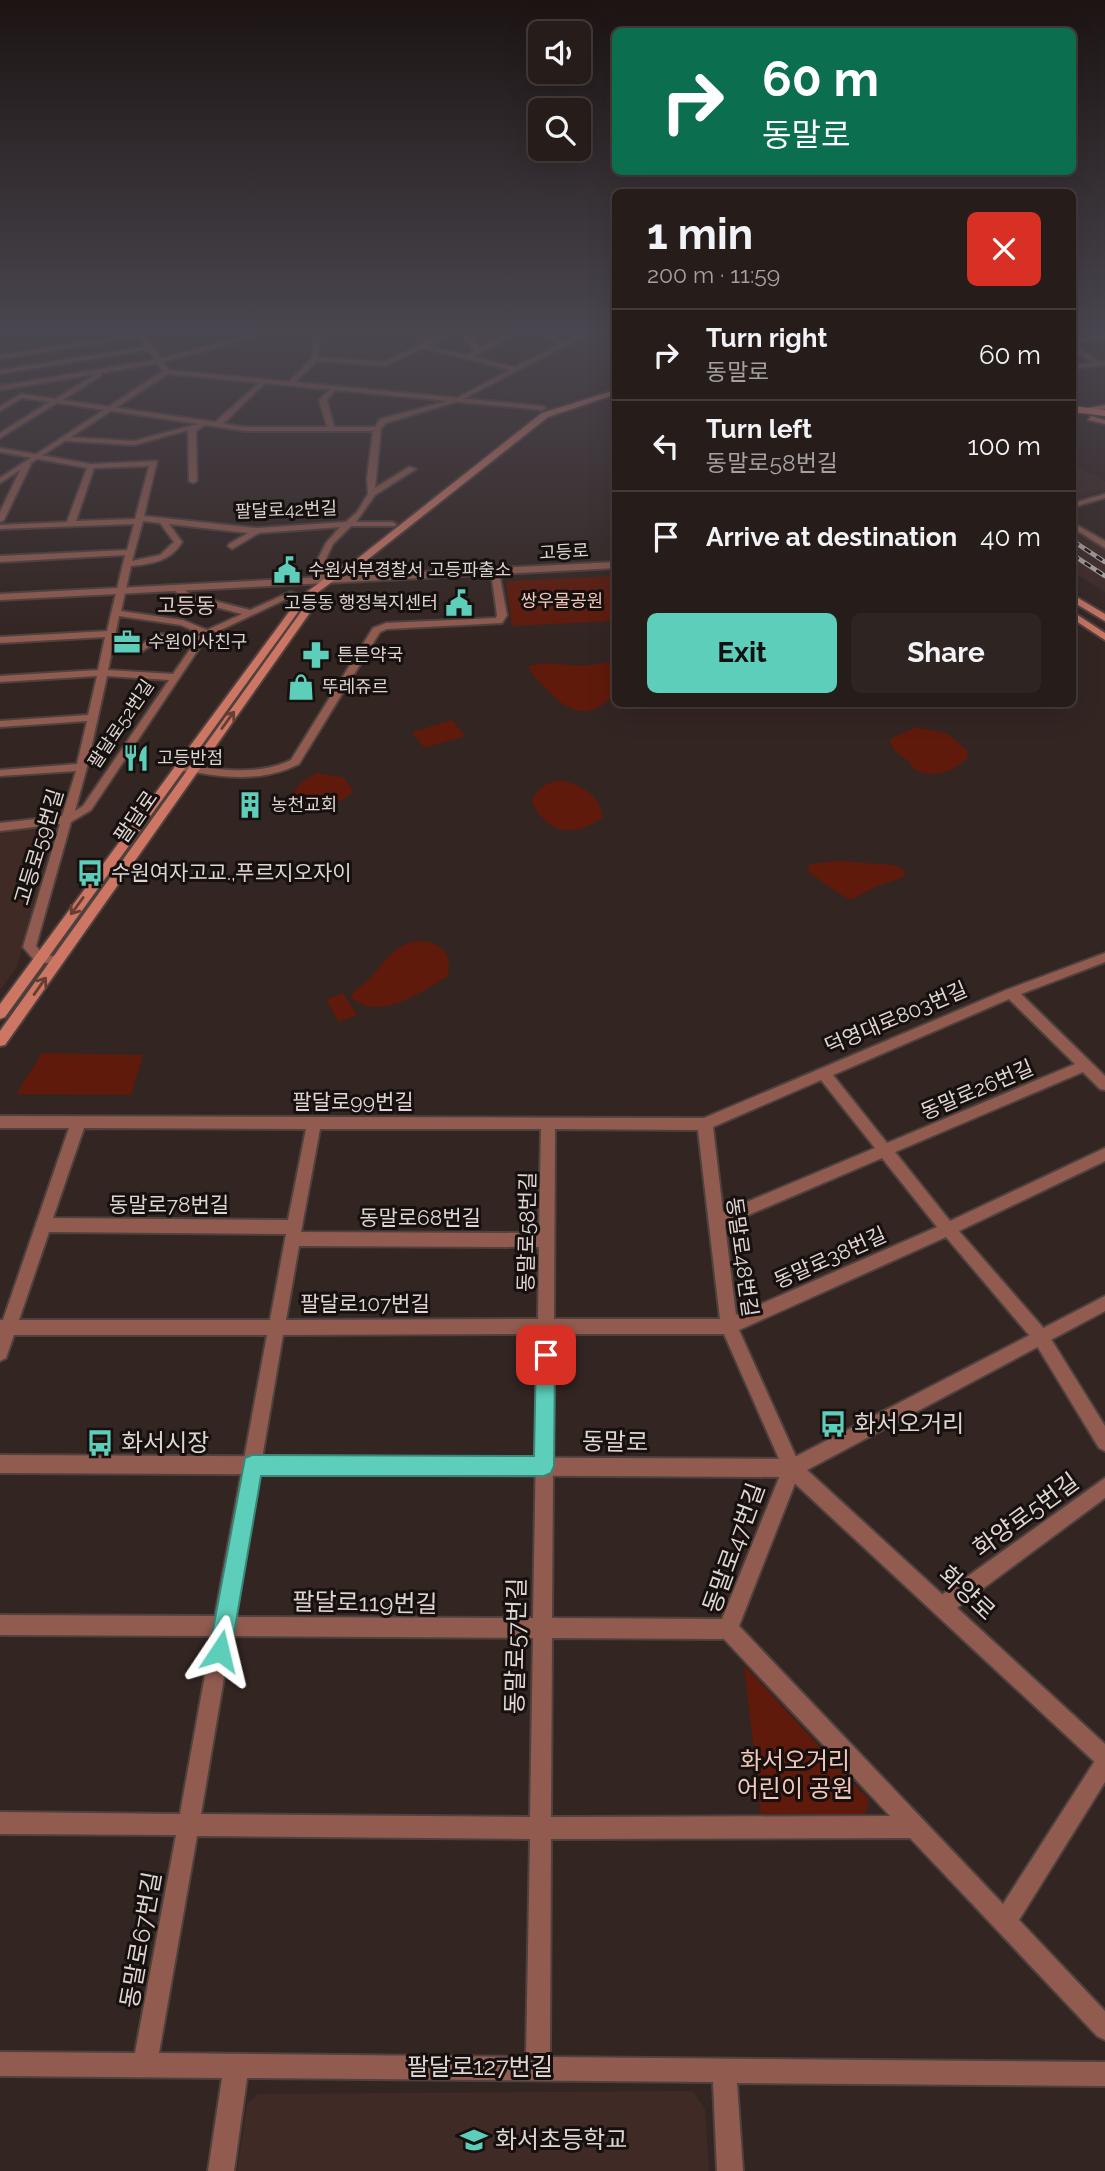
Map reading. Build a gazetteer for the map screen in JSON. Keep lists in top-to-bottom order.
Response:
{
  "streets": {
    "main road": ["팔달로"],
    "street": [
      "팔달로42번길",
      "고등로",
      "팔달로52번길",
      "고등로59번길",
      "덕영대로803번길",
      "동말로26번길",
      "팔달로99번길",
      "동말로78번길",
      "동말로68번길",
      "동말로58번길",
      "동말로48번길",
      "동말로38번길",
      "팔달로107번길",
      "동말로",
      "화양로5번길",
      "동말로47번길",
      "화양로",
      "팔달로119번길",
      "동말로57번길",
      "동말로67번길",
      "팔달로127번길"
    ]
  },
  "crossings": [
    ["팔달로42번길", "팔달로"],
    ["팔달로42번길", "고등로59번길"],
    ["고등로", "팔달로52번길"],
    ["고등로", "팔달로"],
    ["고등로", "고등로59번길"],
    ["팔달로52번길", "팔달로"],
    ["팔달로52번길", "고등로59번길"],
    ["팔달로", "고등로59번길"],
    ["덕영대로803번길", "팔달로99번길"],
    ["덕영대로803번길", "동말로48번길"],
    ["팔달로99번길", "동말로58번길"],
    ["팔달로99번길", "동말로48번길"],
    ["동말로78번길", "동말로68번길"],
    ["동말로68번길", "동말로58번길"],
    ["동말로58번길", "팔달로107번길"],
    ["동말로58번길", "동말로"],
    ["동말로58번길", "동말로57번길"],
    ["동말로48번길", "동말로38번길"],
    ["동말로48번길", "팔달로107번길"],
    ["동말로48번길", "동말로"],
    ["동말로48번길", "동말로47번길"],
    ["동말로48번길", "화양로"],
    ["동말로38번길", "팔달로107번길"],
    ["동말로", "동말로47번길"],
    ["동말로", "화양로"],
    ["동말로", "동말로57번길"],
    ["동말로", "동말로67번길"],
    ["화양로5번길", "화양로"],
    ["동말로47번길", "화양로"],
    ["동말로47번길", "팔달로119번길"],
    ["팔달로119번길", "동말로57번길"],
    ["팔달로119번길", "동말로67번길"],
    ["동말로57번길", "팔달로127번길"],
    ["동말로67번길", "팔달로127번길"]
  ],
  "districts": ["고등동"],
  "parks": ["쌍우물공원", "화서오거리 어린이 공원"],
  "places": {
    "public building": ["수원서부경찰서 고등파출소", "고등동 행정복지센터"],
    "office": ["수원이사친구"],
    "pharmacy": ["튼튼약국"],
    "shop": ["뚜레쥬르"],
    "restaurant": ["고등반점"],
    "building": ["농천교회"],
    "bus stop": ["수원여자고교.,푸르지오자이", "화서오거리", "화서시장"],
    "school or university": ["화서초등학교"]
  },
  "page": {
    "turn": ["60 m", "동말로"],
    "heading": ["1 min", "200 m · 11:59"],
    "list": [
      {
        "name": "Turn right",
        "note": "동말로",
        "value": "60 m"
      },
      {
        "name": "Turn left",
        "note": "동말로58번길",
        "value": "100 m"
      },
      {
        "name": "Arrive at destination",
        "value": "40 m"
      }
    ],
    "buttons": ["Exit", "Share"]
  }
}
